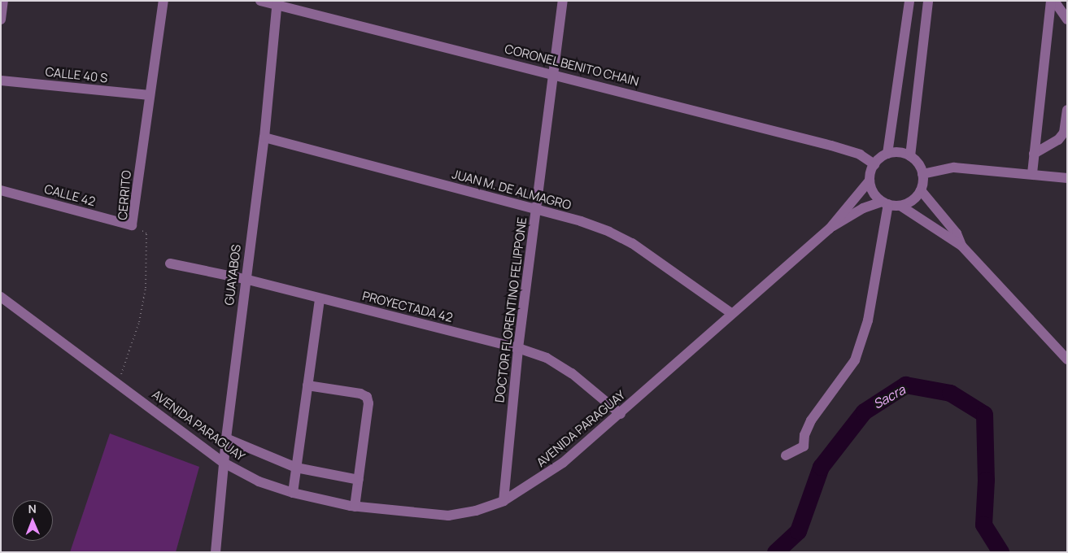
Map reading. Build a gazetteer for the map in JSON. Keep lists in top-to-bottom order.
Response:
{
  "streets": {
    "street": [
      "CORONEL BENITO CHAIN",
      "CALLE 40 S",
      "JUAN M. DE ALMAGRO",
      "CALLE 42",
      "CERRITO",
      "GUAYABOS",
      "PROYECTADA 42",
      "DOCTOR FLORENTINO FELIPPONE",
      "AVENIDA PARAGUAY"
    ]
  },
  "crossings": [
    ["CORONEL BENITO CHAIN", "GUAYABOS"],
    ["CORONEL BENITO CHAIN", "DOCTOR FLORENTINO FELIPPONE"],
    ["CORONEL BENITO CHAIN", "AVENIDA PARAGUAY"],
    ["CALLE 40 S", "CERRITO"],
    ["JUAN M. DE ALMAGRO", "GUAYABOS"],
    ["JUAN M. DE ALMAGRO", "DOCTOR FLORENTINO FELIPPONE"],
    ["JUAN M. DE ALMAGRO", "AVENIDA PARAGUAY"],
    ["CALLE 42", "CERRITO"],
    ["CERRITO", "AVENIDA PARAGUAY"],
    ["GUAYABOS", "PROYECTADA 42"],
    ["GUAYABOS", "AVENIDA PARAGUAY"],
    ["PROYECTADA 42", "DOCTOR FLORENTINO FELIPPONE"],
    ["PROYECTADA 42", "AVENIDA PARAGUAY"],
    ["DOCTOR FLORENTINO FELIPPONE", "AVENIDA PARAGUAY"]
  ],
  "water": ["Sacra"],
  "north": "top"
}
